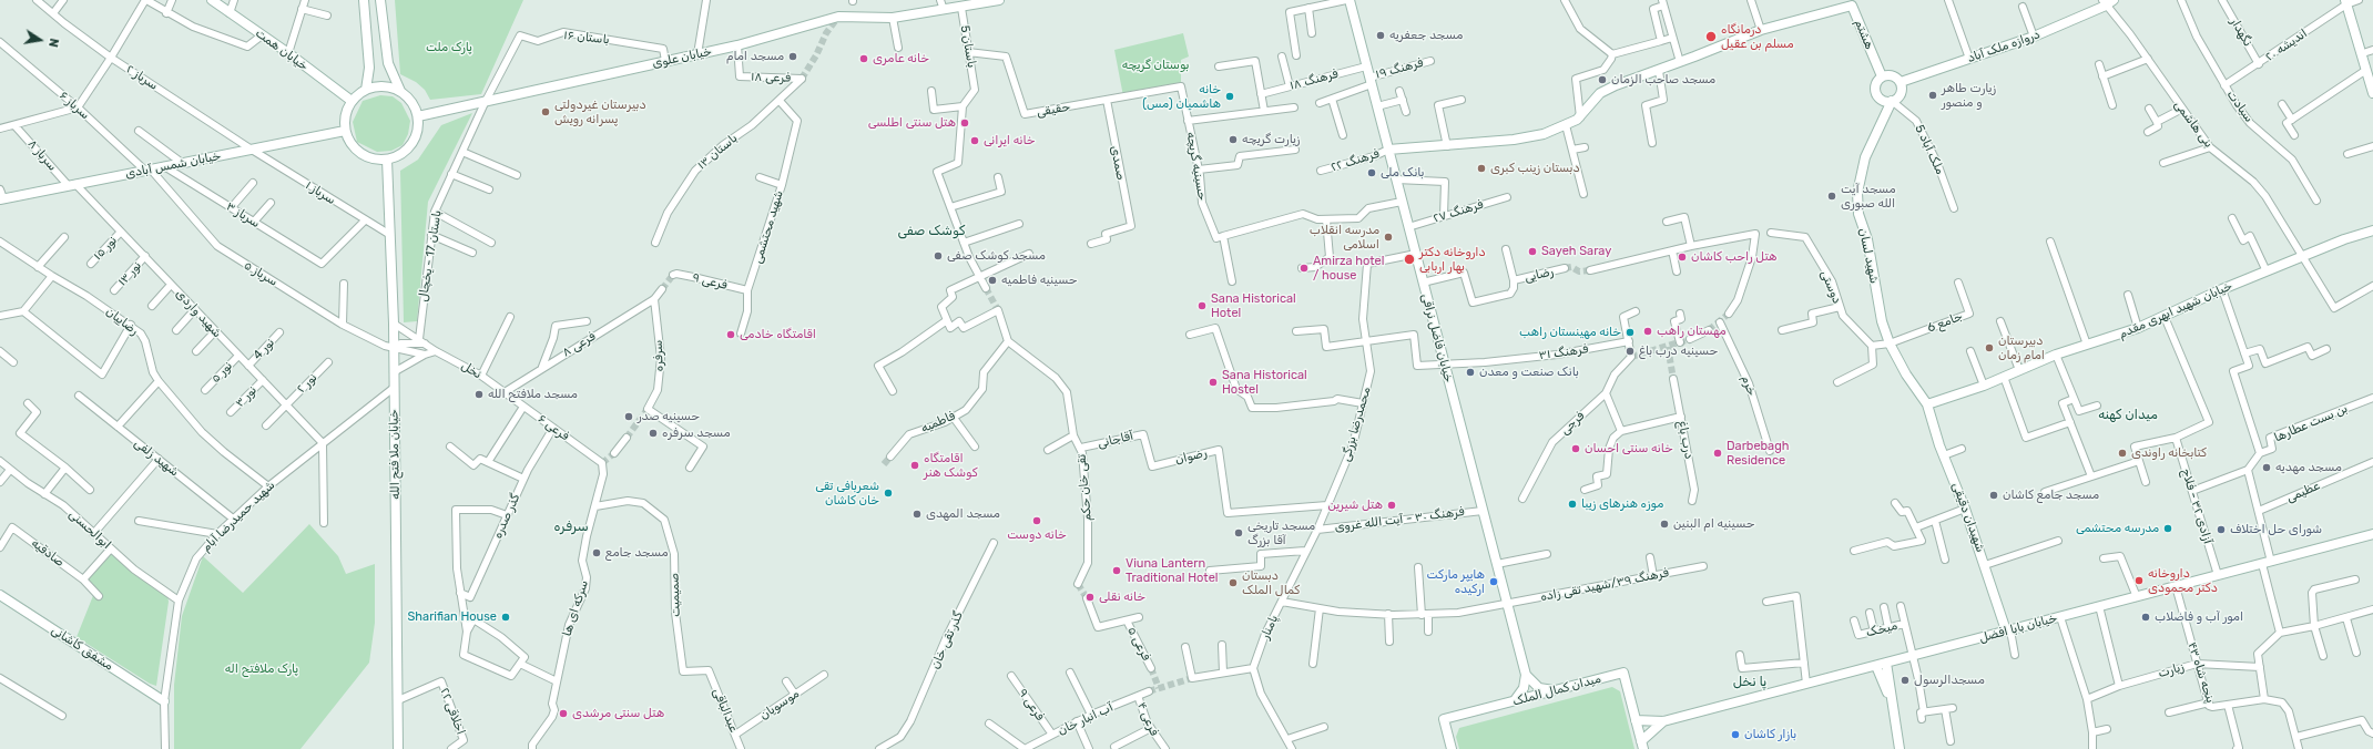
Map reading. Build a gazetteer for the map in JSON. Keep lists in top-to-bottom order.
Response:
{
  "streets": {
    "main road": [
      "هشتم",
      "دروازه ملک آباد",
      "خیابان همت",
      "خیابان علوی",
      "خیابان شمس آبادی",
      "شهید لسان",
      "خیابان شهید ابهری مقدم",
      "خیابان فاضل نراقی",
      "خیابان ملا فتح الله",
      "شهیدان دقیقی",
      "خیابان بابا افضل",
      "مشفق کاشانی",
      "میدان کمال الملک"
    ],
    "street": [
      "نگهدار",
      "باستان ۱۶",
      "اندیشه ۲۰",
      "باستان 5",
      "فرهنگ ۱۹",
      "سرباز ۲",
      "فرعی ۱۸",
      "فرهنگ ۱۸",
      "سرباز ۶",
      "سیادت",
      "حقیقی",
      "بنی هاشمی",
      "ملک آباد 5",
      "باستان ۱۳",
      "سرباز ۸",
      "فرهنگ ۲۲",
      "صمدی",
      "حسینیه گریچه",
      "سرباز ۱",
      "فرهنگ ۲۷",
      "سرباز ۳",
      "شهید محتشمی",
      "نور ۱۵",
      "باستان 17 - یخچال",
      "نور ۱۳",
      "سرباز ۵",
      "رضایی",
      "فرعی ۹",
      "دوستی",
      "شهید واردی",
      "رضاییان",
      "جامع 6",
      "فرعی ۸",
      "نور 4",
      "فرهنگ ۳۱",
      "سرفره",
      "نخل",
      "نور ۵",
      "نور ۲",
      "خرم",
      "نور ۳",
      "فاطمیه",
      "فرجی",
      "بن بست عطارها",
      "محمدرضا بزرگی",
      "فرعی ۶",
      "آقاجانی",
      "درب باغ",
      "رضوان",
      "شهید زلفی",
      "تقی خان حکم",
      "عظیمی",
      "آزادی ۳۲ - فلاح",
      "شهید حمیدرضا آبام",
      "گذر صدره",
      "فرهنگ ۳۰ - آیت الله غروی",
      "ابوالحسنی",
      "صادقیه",
      "فرهنگ ۳۹/شهید تقی زاده",
      "صمیمیت",
      "سرکه ای ها",
      "پامنار",
      "میخک",
      "گذر تقی خان",
      "فرعی ۵",
      "زیارت",
      "پنجه شاه ۴۳",
      "موسویان",
      "عبدالباقی",
      "اخلاقی ۲۲",
      "آب انبار خان",
      "فرعی ۴"
    ]
  },
  "crossings": [
    ["نگهدار", "اندیشه ۲۰"],
    ["هشتم", "دروازه ملک آباد"],
    ["هشتم", "ملک آباد 5"],
    ["هشتم", "شهید لسان"],
    ["باستان ۱۶", "خیابان علوی"],
    ["باستان ۱۶", "باستان 17 - یخچال"],
    ["اندیشه ۲۰", "سیادت"],
    ["باستان 5", "خیابان علوی"],
    ["باستان 5", "حقیقی"],
    ["دروازه ملک آباد", "بنی هاشمی"],
    ["دروازه ملک آباد", "ملک آباد 5"],
    ["دروازه ملک آباد", "شهید لسان"],
    ["خیابان همت", "خیابان علوی"],
    ["خیابان همت", "خیابان شمس آبادی"],
    ["خیابان همت", "خیابان ملا فتح الله"],
    ["خیابان علوی", "فرعی ۱۸"],
    ["خیابان علوی", "خیابان شمس آبادی"],
    ["خیابان علوی", "باستان 17 - یخچال"],
    ["خیابان علوی", "خیابان ملا فتح الله"],
    ["فرهنگ ۱۹", "خیابان فاضل نراقی"],
    ["سرباز ۲", "خیابان شمس آبادی"],
    ["سرباز ۲", "سرباز ۱"],
    ["فرعی ۱۸", "باستان ۱۳"],
    ["فرهنگ ۱۸", "خیابان فاضل نراقی"],
    ["سرباز ۶", "خیابان شمس آبادی"],
    ["سرباز ۶", "سرباز ۵"],
    ["حقیقی", "صمدی"],
    ["حقیقی", "حسینیه گریچه"],
    ["بنی هاشمی", "خیابان شهید ابهری مقدم"],
    ["ملک آباد 5", "شهید لسان"],
    ["باستان ۱۳", "شهید محتشمی"],
    ["سرباز ۸", "خیابان شمس آبادی"],
    ["سرباز ۸", "شهید واردی"],
    ["فرهنگ ۲۲", "خیابان فاضل نراقی"],
    ["خیابان شمس آبادی", "سرباز ۱"],
    ["خیابان شمس آبادی", "سرباز ۳"],
    ["خیابان شمس آبادی", "سرباز ۵"],
    ["خیابان شمس آبادی", "شهید واردی"],
    ["خیابان شمس آبادی", "خیابان ملا فتح الله"],
    ["سرباز ۱", "سرباز ۳"],
    ["سرباز ۱", "خیابان ملا فتح الله"],
    ["فرهنگ ۲۷", "خیابان فاضل نراقی"],
    ["شهید محتشمی", "فرعی ۹"],
    ["نور ۱۵", "شهید واردی"],
    ["باستان 17 - یخچال", "نخل"],
    ["شهید لسان", "خیابان شهید ابهری مقدم"],
    ["شهید لسان", "جامع 6"],
    ["شهید لسان", "شهیدان دقیقی"],
    ["نور ۱۳", "شهید واردی"],
    ["سرباز ۵", "خیابان ملا فتح الله"],
    ["رضایی", "خیابان فاضل نراقی"],
    ["فرعی ۹", "آب انبار خان"],
    ["خیابان شهید ابهری مقدم", "شهیدان دقیقی"],
    ["شهید واردی", "نور 4"],
    ["شهید واردی", "نور ۵"],
    ["شهید واردی", "نور ۲"],
    ["شهید واردی", "نور ۳"],
    ["شهید واردی", "شهید حمیدرضا آبام"],
    ["رضاییان", "شهید حمیدرضا آبام"],
    ["خیابان فاضل نراقی", "فرهنگ ۳۱"],
    ["خیابان فاضل نراقی", "محمدرضا بزرگی"],
    ["خیابان فاضل نراقی", "فرهنگ ۳۰ - آیت الله غروی"],
    ["خیابان فاضل نراقی", "فرهنگ ۳۹/شهید تقی زاده"],
    ["فرعی ۸", "سرفره"],
    ["فرعی ۸", "نخل"],
    ["فرعی ۸", "فرعی ۶"],
    ["فرهنگ ۳۱", "فرجی"],
    ["فرهنگ ۳۱", "محمدرضا بزرگی"],
    ["نخل", "فرعی ۶"],
    ["نخل", "خیابان ملا فتح الله"],
    ["فاطمیه", "تقی خان حکم"],
    ["محمدرضا بزرگی", "رضوان"],
    ["محمدرضا بزرگی", "پامنار"],
    ["فرعی ۶", "گذر صدره"],
    ["فرعی ۶", "سرکه ای ها"],
    ["آقاجانی", "رضوان"],
    ["آقاجانی", "تقی خان حکم"],
    ["خیابان ملا فتح الله", "شهید حمیدرضا آبام"],
    ["خیابان ملا فتح الله", "اخلاقی ۲۲"],
    ["رضوان", "پامنار"],
    ["شهید زلفی", "شهید حمیدرضا آبام"],
    ["آزادی ۳۲ - فلاح", "خیابان بابا افضل"],
    ["شهید حمیدرضا آبام", "ابوالحسنی"],
    ["شهید حمیدرضا آبام", "مشفق کاشانی"],
    ["شهیدان دقیقی", "خیابان بابا افضل"],
    ["فرهنگ ۳۰ - آیت الله غروی", "پامنار"],
    ["فرهنگ ۳۹/شهید تقی زاده", "پامنار"],
    ["صمیمیت", "سرکه ای ها"],
    ["صمیمیت", "عبدالباقی"],
    ["خیابان بابا افضل", "پنجه شاه ۴۳"],
    ["خیابان بابا افضل", "میدان کمال الملک"],
    ["زیارت", "پنجه شاه ۴۳"],
    ["موسویان", "عبدالباقی"],
    ["آب انبار خان", "فرعی ۴"]
  ],
  "districts": [
    "کوشک صفی",
    "میدان کهنه",
    "سرفره",
    "پا نخل"
  ],
  "parks": ["پارک ملت", "بوستان گریچه", "پارک ملافتح اله"],
  "places": [
    "مسجد جعفریه",
    "درمانگاه مسلم بن عقیل",
    "مسجد امام",
    "خانه عامری",
    "مسجد صاحب الزمان",
    "زیارت طاهر و منصور",
    "خانه هاشمیان (مس)",
    "دبیرستان غیردولتی پسرانه رویش",
    "هتل سنتی اطلسی",
    "زیارت گریچه",
    "خانه ایرانی",
    "دبستان زینب کبری",
    "بانک ملی",
    "مسجد آیت الله صبوری",
    "مدرسه انقلاب اسلامی",
    "Sayeh Saray",
    "مسجد کوشک صفی",
    "هتل راحب کاشان",
    "داروخانه دکتر بهار اربابی",
    "Amirza hotel / house",
    "حسینیه فاطمیه",
    "Sana Historical Hotel",
    "مهستان راهب",
    "خانه مهینستان راهب",
    "اقامتگاه خادمی",
    "دبیرستان امام زمان",
    "حسینیه درب باغ",
    "بانک صنعت و معدن",
    "Sana Historical Hostel",
    "مسجد ملافتح الله",
    "حسینیه صدر",
    "مسجد سرفره",
    "خانه سنتی احسان",
    "Darbebagh Residence",
    "کتابخانه راوندی",
    "اقامتگاه کوشک هنر",
    "مسجد مهدیه",
    "شعربافی تقی خان کاشان",
    "مسجد جامع کاشان",
    "موزه هنرهای زیبا",
    "هتل شیرین",
    "مسجد المهدی",
    "خانه دوست",
    "حسینیه ام البنین",
    "مدرسه محتشمی",
    "شورای حل اختلاف",
    "مسجد تاریخی آقا بزرگ",
    "مسجد جامع",
    "Viuna Lantern Traditional Hotel",
    "داروخانه دکتر محمودی",
    "هایپر مارکت ارکیده",
    "دبستان کمال الملک",
    "خانه نقلی",
    "Sharifian House",
    "امور آب و فاضلاب",
    "مسجدالرسول",
    "هتل سنتی مرشدی",
    "بازار کاشان"
  ],
  "north": "right"
}
